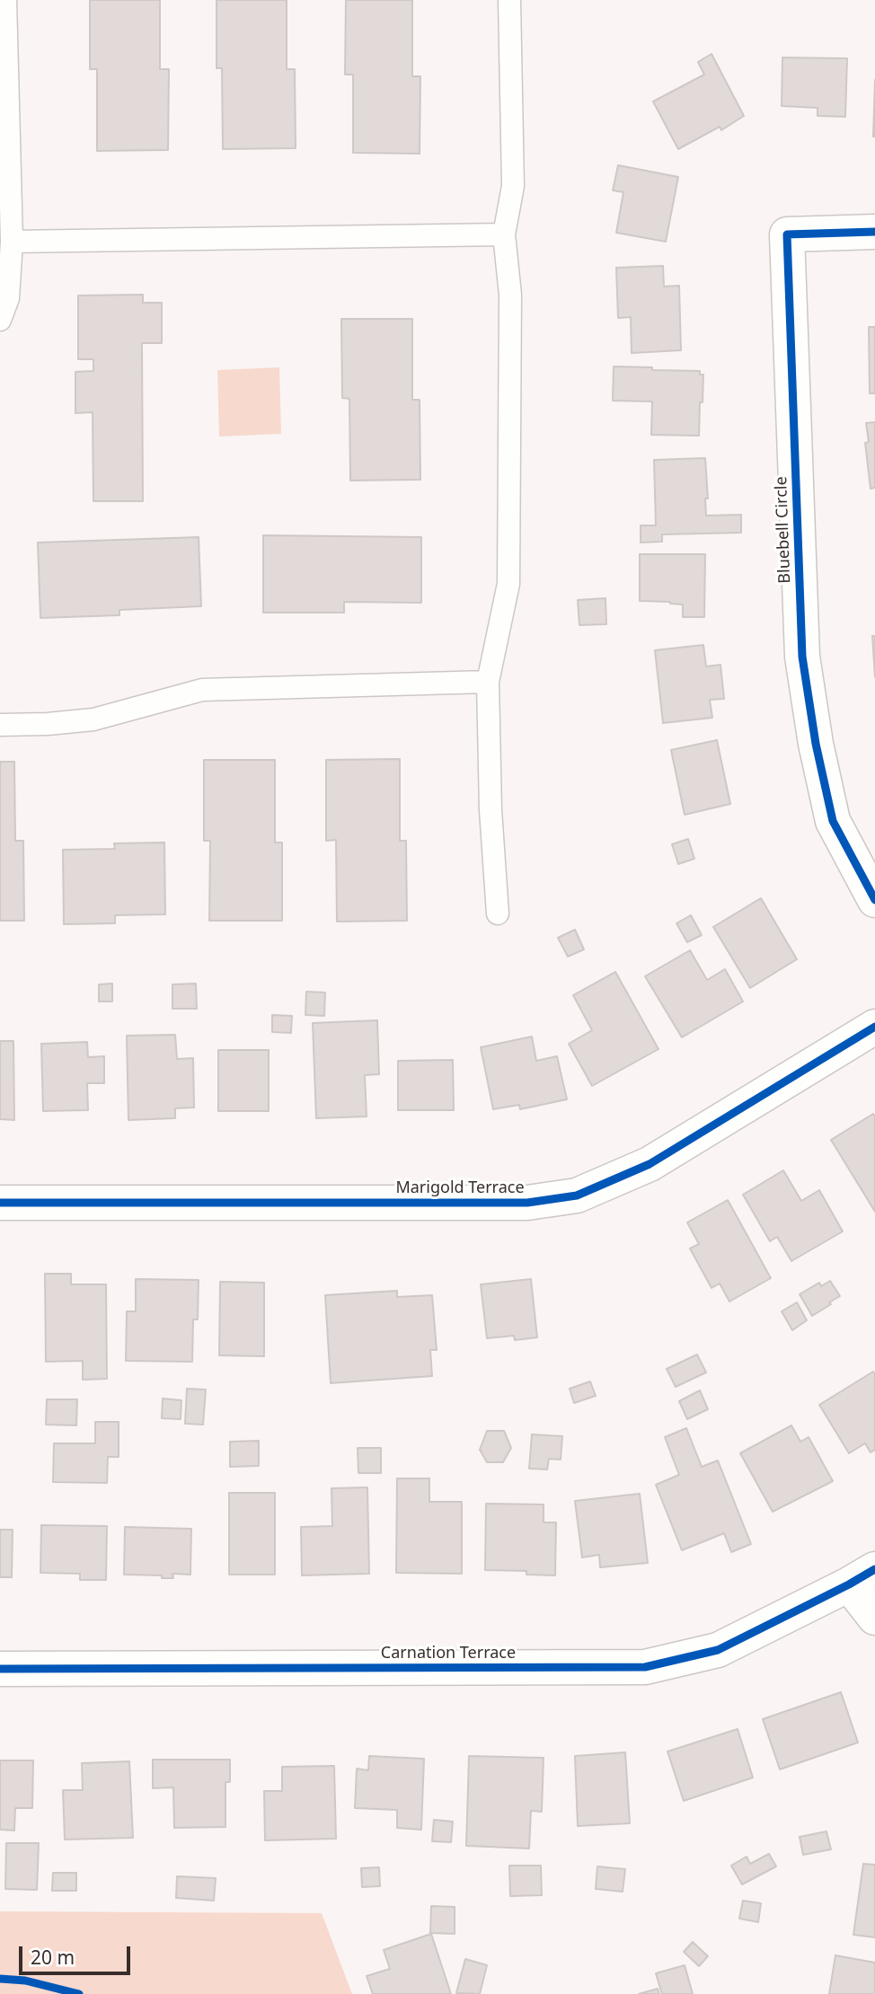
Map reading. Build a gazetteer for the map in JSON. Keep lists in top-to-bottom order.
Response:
{
  "streets": {
    "street": ["Bluebell Circle", "Marigold Terrace", "Carnation Terrace"]
  },
  "scale_bar": "20 m"
}
